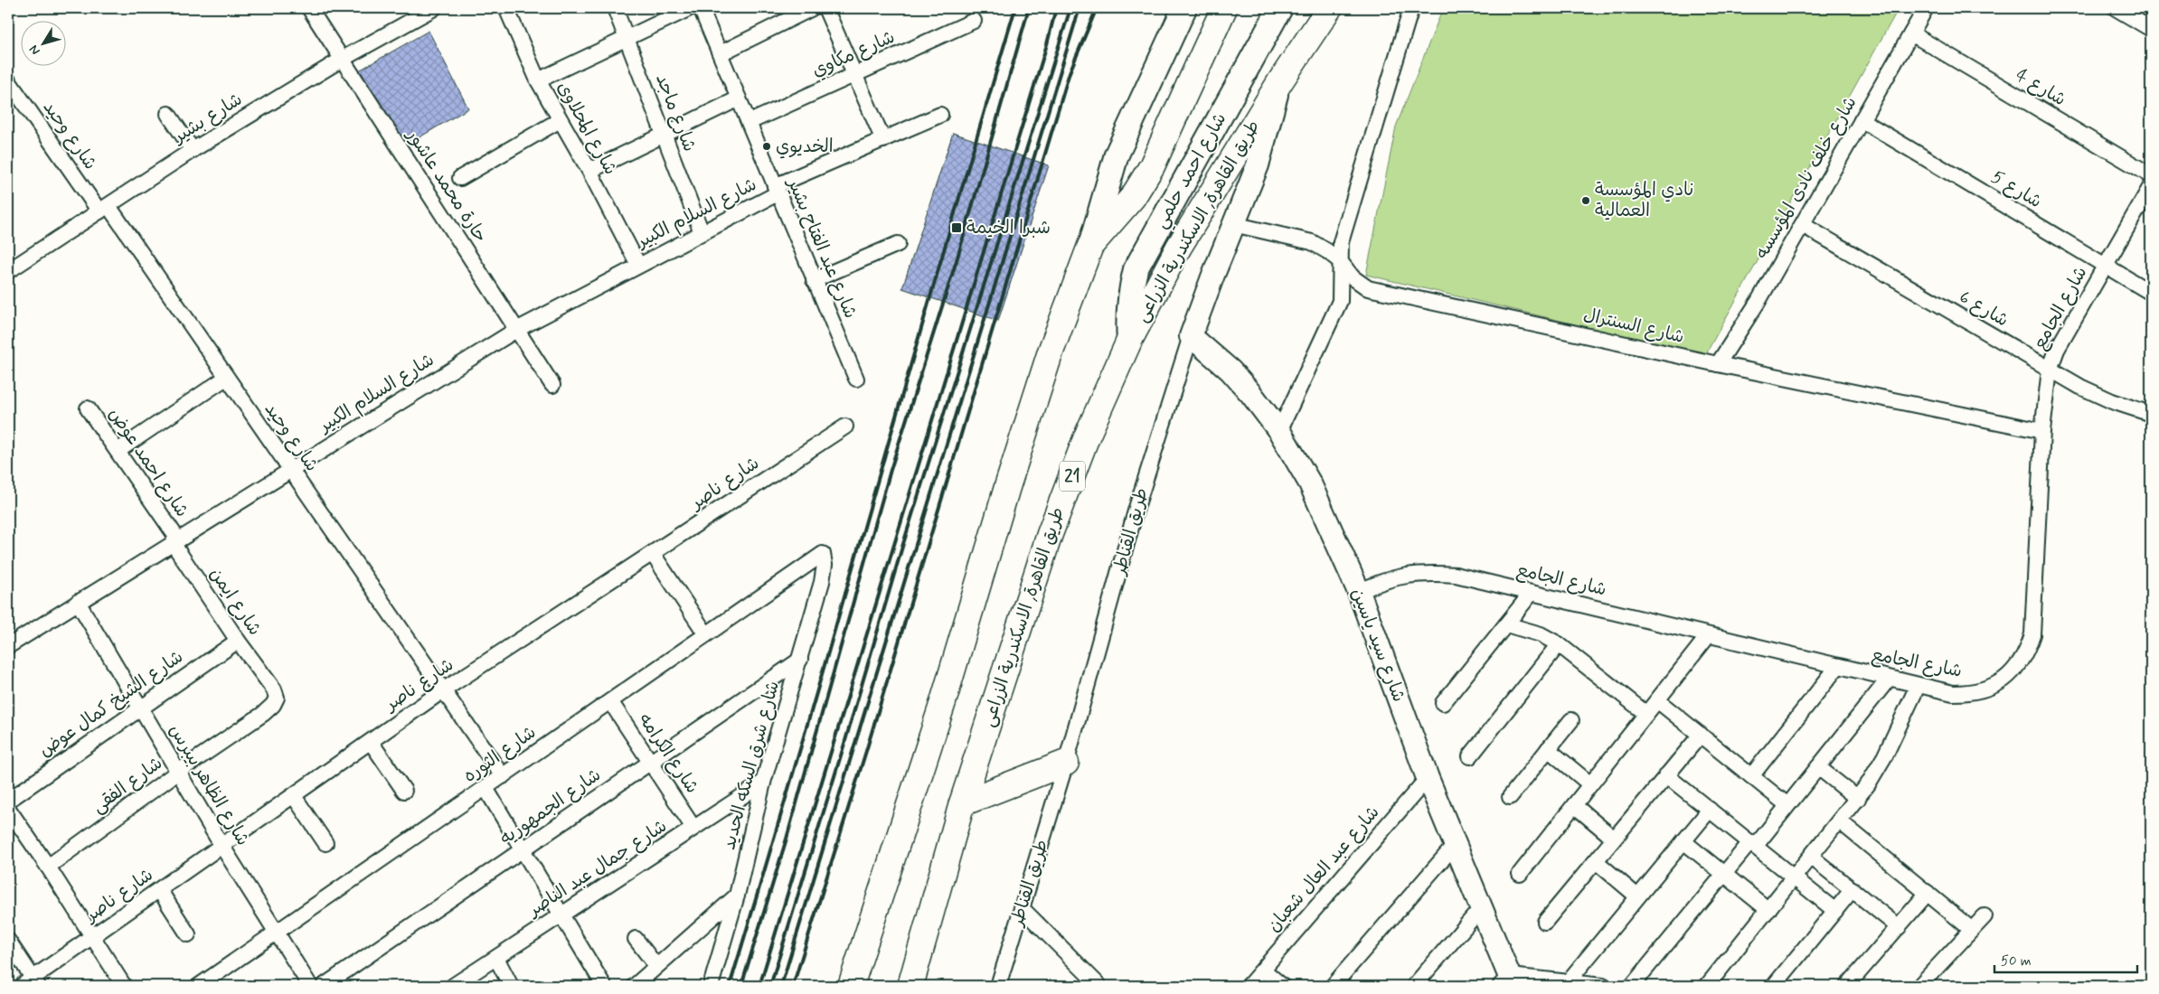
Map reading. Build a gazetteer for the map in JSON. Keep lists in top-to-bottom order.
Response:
{
  "streets": {
    "highway": ["طريق القاهرة, الاسكندرية الزراعى", "21"],
    "main road": ["شارع احمد حلمي"],
    "street": [
      "شارع مكاوي",
      "شارع 4",
      "شارع ماجد",
      "شارع بشير",
      "شارع المحلاوى",
      "شارع وحيد",
      "شارع خلف نادى المؤسسه",
      "حارة محمد عاشور",
      "شارع 5",
      "شارع السلام الكبير",
      "شارع عبد الفتاح بشير",
      "شارع الجامع",
      "شارع 6",
      "شارع السنترال",
      "شارع احمد عوض",
      "شارع ناصر",
      "طريق القناطر",
      "شارع ايمن",
      "شارع سيد ياسين",
      "شارع الشيخ كمال عوض",
      "شارع الكرامه",
      "شارع الثوره",
      "شارع شرق السكه الحديد",
      "شارع الفقى",
      "شارع الظاهر بيبرس",
      "شارع الجمهوريه",
      "شارع جمال عبد الناصر",
      "شارع عبد العال شعبان"
    ]
  },
  "crossings": [
    ["شارع مكاوي", "شارع عبد الفتاح بشير"],
    ["شارع 4", "شارع خلف نادى المؤسسه"],
    ["شارع ماجد", "شارع السلام الكبير"],
    ["شارع بشير", "شارع وحيد"],
    ["شارع بشير", "حارة محمد عاشور"],
    ["شارع المحلاوى", "شارع السلام الكبير"],
    ["شارع وحيد", "شارع السلام الكبير"],
    ["شارع وحيد", "شارع ناصر"],
    ["شارع وحيد", "شارع الثوره"],
    ["شارع احمد حلمي", "طريق القاهرة, الاسكندرية الزراعى"],
    ["شارع خلف نادى المؤسسه", "شارع 5"],
    ["شارع خلف نادى المؤسسه", "شارع 6"],
    ["شارع خلف نادى المؤسسه", "شارع السنترال"],
    ["حارة محمد عاشور", "شارع السلام الكبير"],
    ["شارع 5", "شارع الجامع"],
    ["شارع السلام الكبير", "شارع عبد الفتاح بشير"],
    ["شارع السلام الكبير", "شارع احمد عوض"],
    ["شارع السلام الكبير", "شارع ايمن"],
    ["شارع السلام الكبير", "شارع الظاهر بيبرس"],
    ["طريق القاهرة, الاسكندرية الزراعى", "طريق القناطر"],
    ["شارع الجامع", "شارع 6"],
    ["شارع الجامع", "شارع السنترال"],
    ["شارع الجامع", "شارع سيد ياسين"],
    ["شارع السنترال", "طريق القناطر"],
    ["شارع احمد عوض", "شارع ايمن"],
    ["شارع ناصر", "شارع الظاهر بيبرس"],
    ["طريق القناطر", "شارع سيد ياسين"],
    ["شارع ايمن", "شارع الشيخ كمال عوض"],
    ["شارع ايمن", "شارع الفقى"],
    ["شارع سيد ياسين", "شارع عبد العال شعبان"],
    ["شارع الشيخ كمال عوض", "شارع الظاهر بيبرس"],
    ["شارع الكرامه", "شارع الثوره"],
    ["شارع الكرامه", "شارع الجمهوريه"],
    ["شارع الكرامه", "شارع جمال عبد الناصر"],
    ["شارع الثوره", "شارع شرق السكه الحديد"],
    ["شارع الثوره", "شارع الظاهر بيبرس"],
    ["شارع شرق السكه الحديد", "شارع الجمهوريه"],
    ["شارع شرق السكه الحديد", "شارع جمال عبد الناصر"],
    ["شارع الفقى", "شارع الظاهر بيبرس"]
  ],
  "places": {
    "other": ["الخديوي", "نادي المؤسسة العمالية"],
    "transit": ["شبرا الخيمة"]
  },
  "scale_bar": "50 m",
  "north": "bottom left"
}
